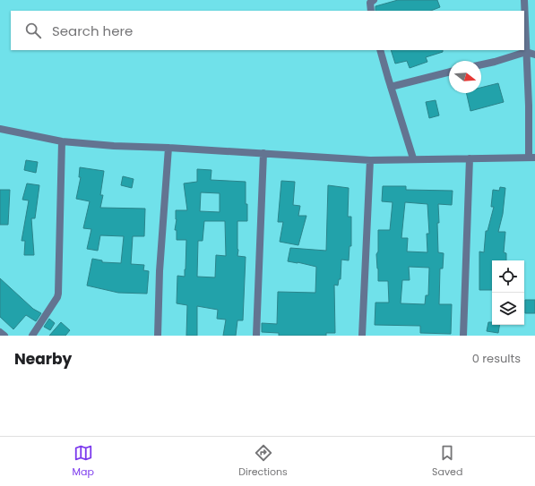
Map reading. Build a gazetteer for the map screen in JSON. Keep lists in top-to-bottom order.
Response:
{
  "north": "right",
  "page": {
    "search": "Search here",
    "heading": ["Nearby", "0 results"],
    "nav": ["Map", "Directions", "Saved"]
  }
}
